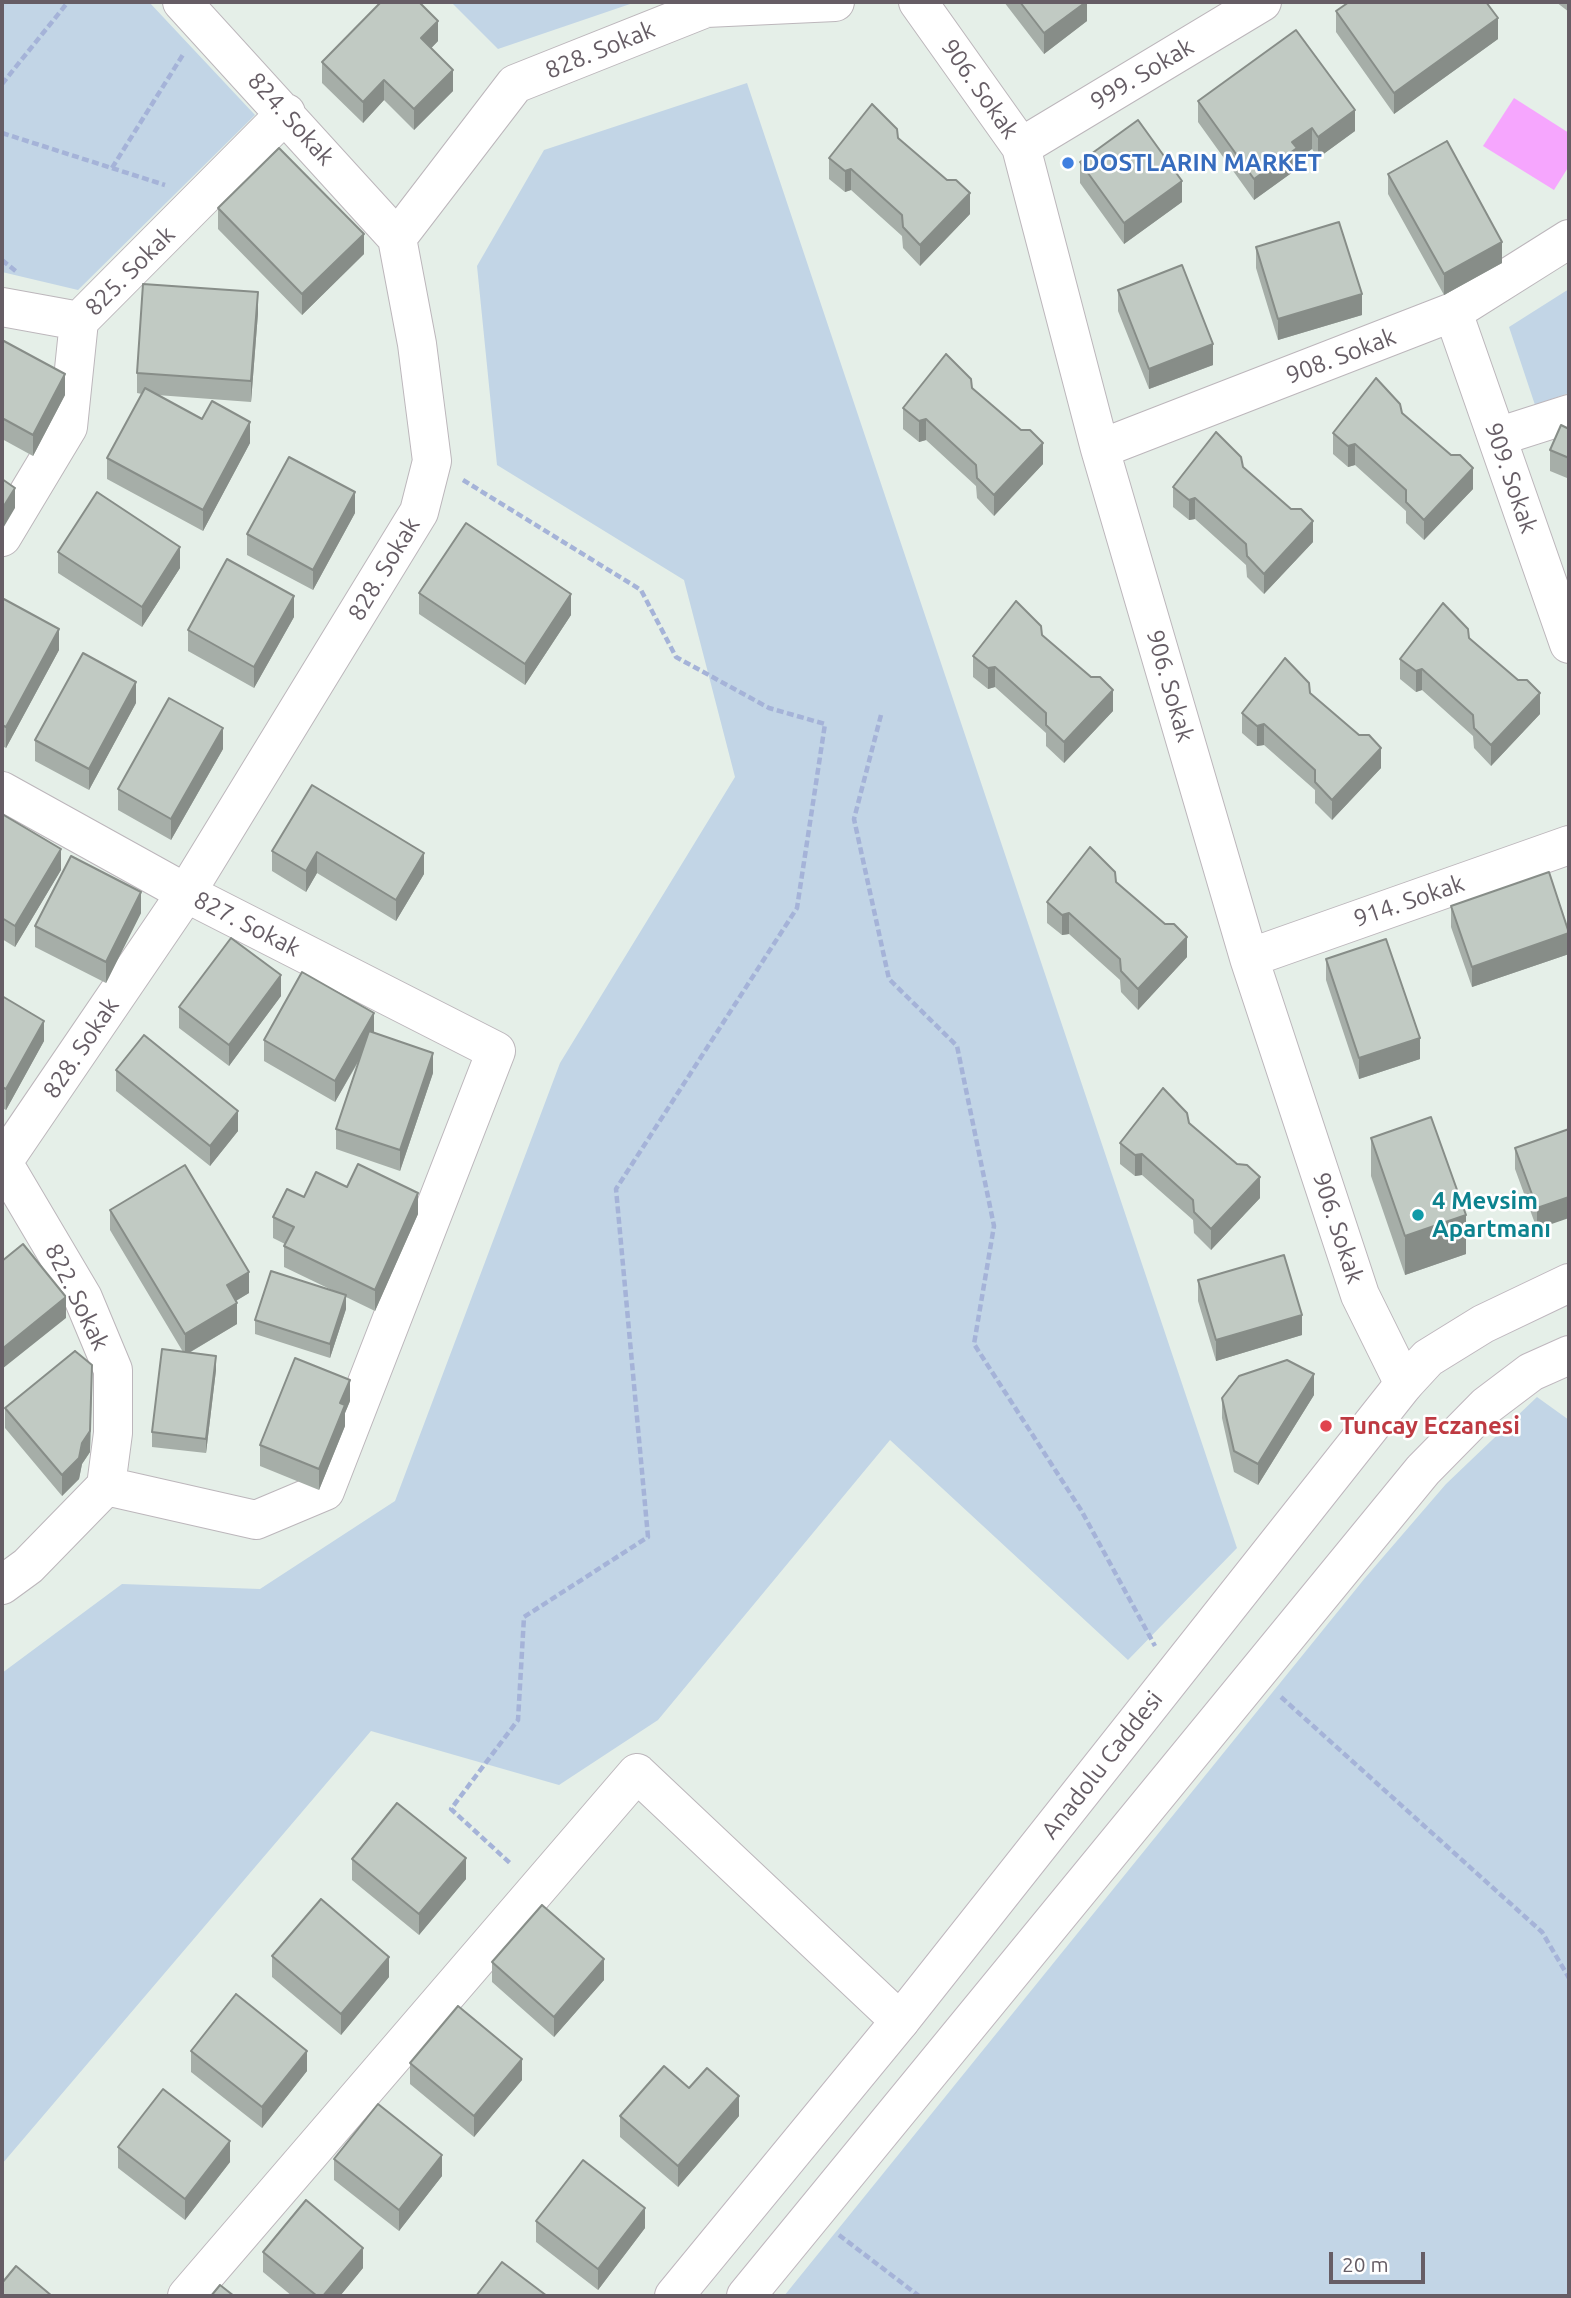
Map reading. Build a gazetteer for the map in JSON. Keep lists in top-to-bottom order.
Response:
{
  "streets": {
    "street": [
      "828. Sokak",
      "999. Sokak",
      "906. Sokak",
      "824. Sokak",
      "825. Sokak",
      "908. Sokak",
      "909. Sokak",
      "914. Sokak",
      "827. Sokak",
      "822. Sokak",
      "Anadolu Caddesi"
    ]
  },
  "crossings": [
    ["828. Sokak", "824. Sokak"],
    ["828. Sokak", "827. Sokak"],
    ["828. Sokak", "822. Sokak"],
    ["999. Sokak", "906. Sokak"],
    ["906. Sokak", "908. Sokak"],
    ["906. Sokak", "914. Sokak"],
    ["906. Sokak", "Anadolu Caddesi"],
    ["824. Sokak", "825. Sokak"],
    ["908. Sokak", "909. Sokak"],
    ["827. Sokak", "822. Sokak"]
  ],
  "places": ["DOSTLARIN MARKET", "4 Mevsim Apartmanı", "Tuncay Eczanesi"],
  "scale_bar": "20 m"
}
